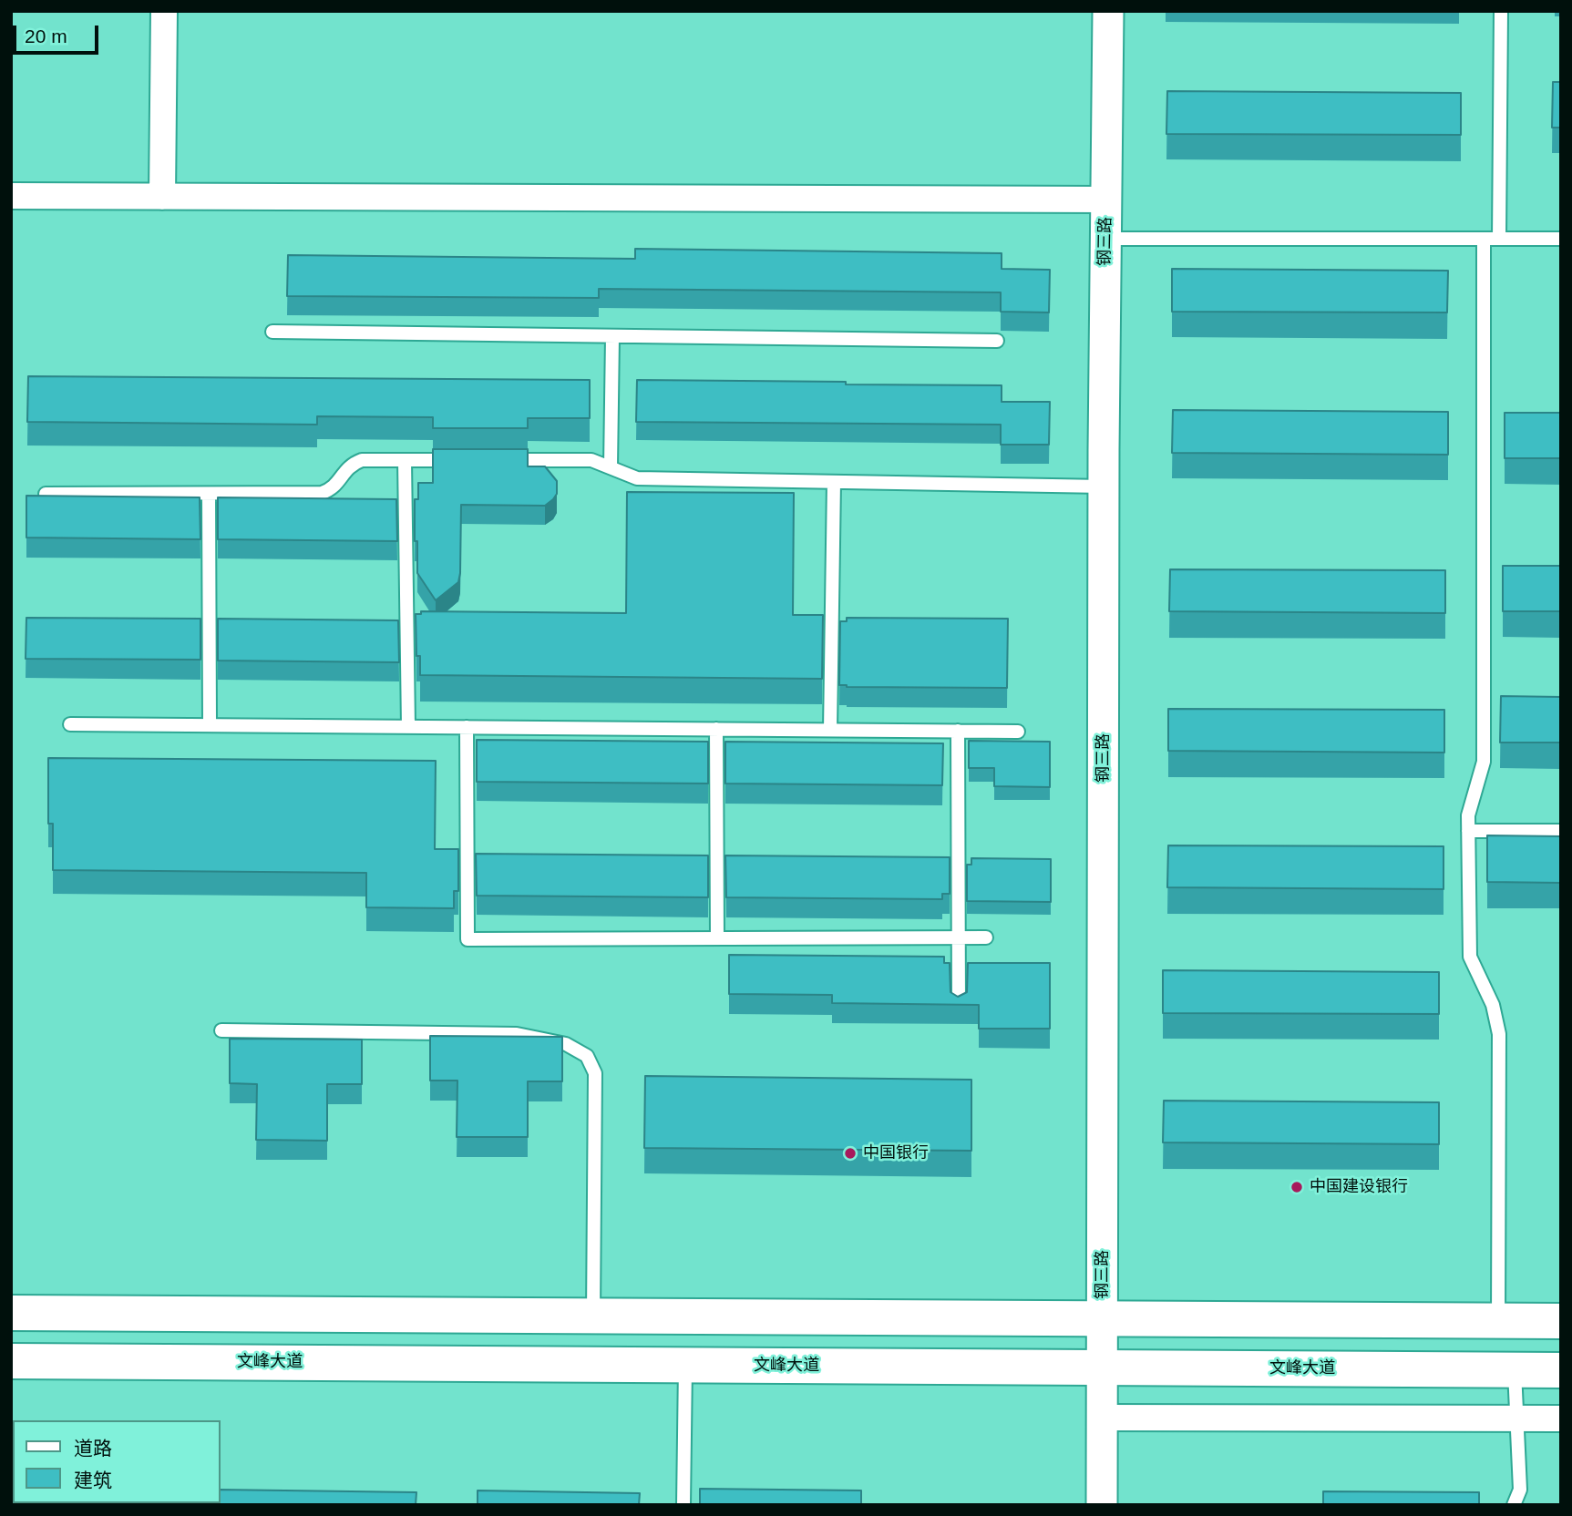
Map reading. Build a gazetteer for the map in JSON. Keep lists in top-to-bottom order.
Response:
{
  "streets": {
    "main road": ["文峰大道"],
    "street": ["钢三路"]
  },
  "crossings": [
    ["钢三路", "文峰大道"]
  ],
  "places": ["中国银行", "中国建设银行"],
  "legend": ["道路", "建筑"],
  "scale_bar": "20 m"
}
